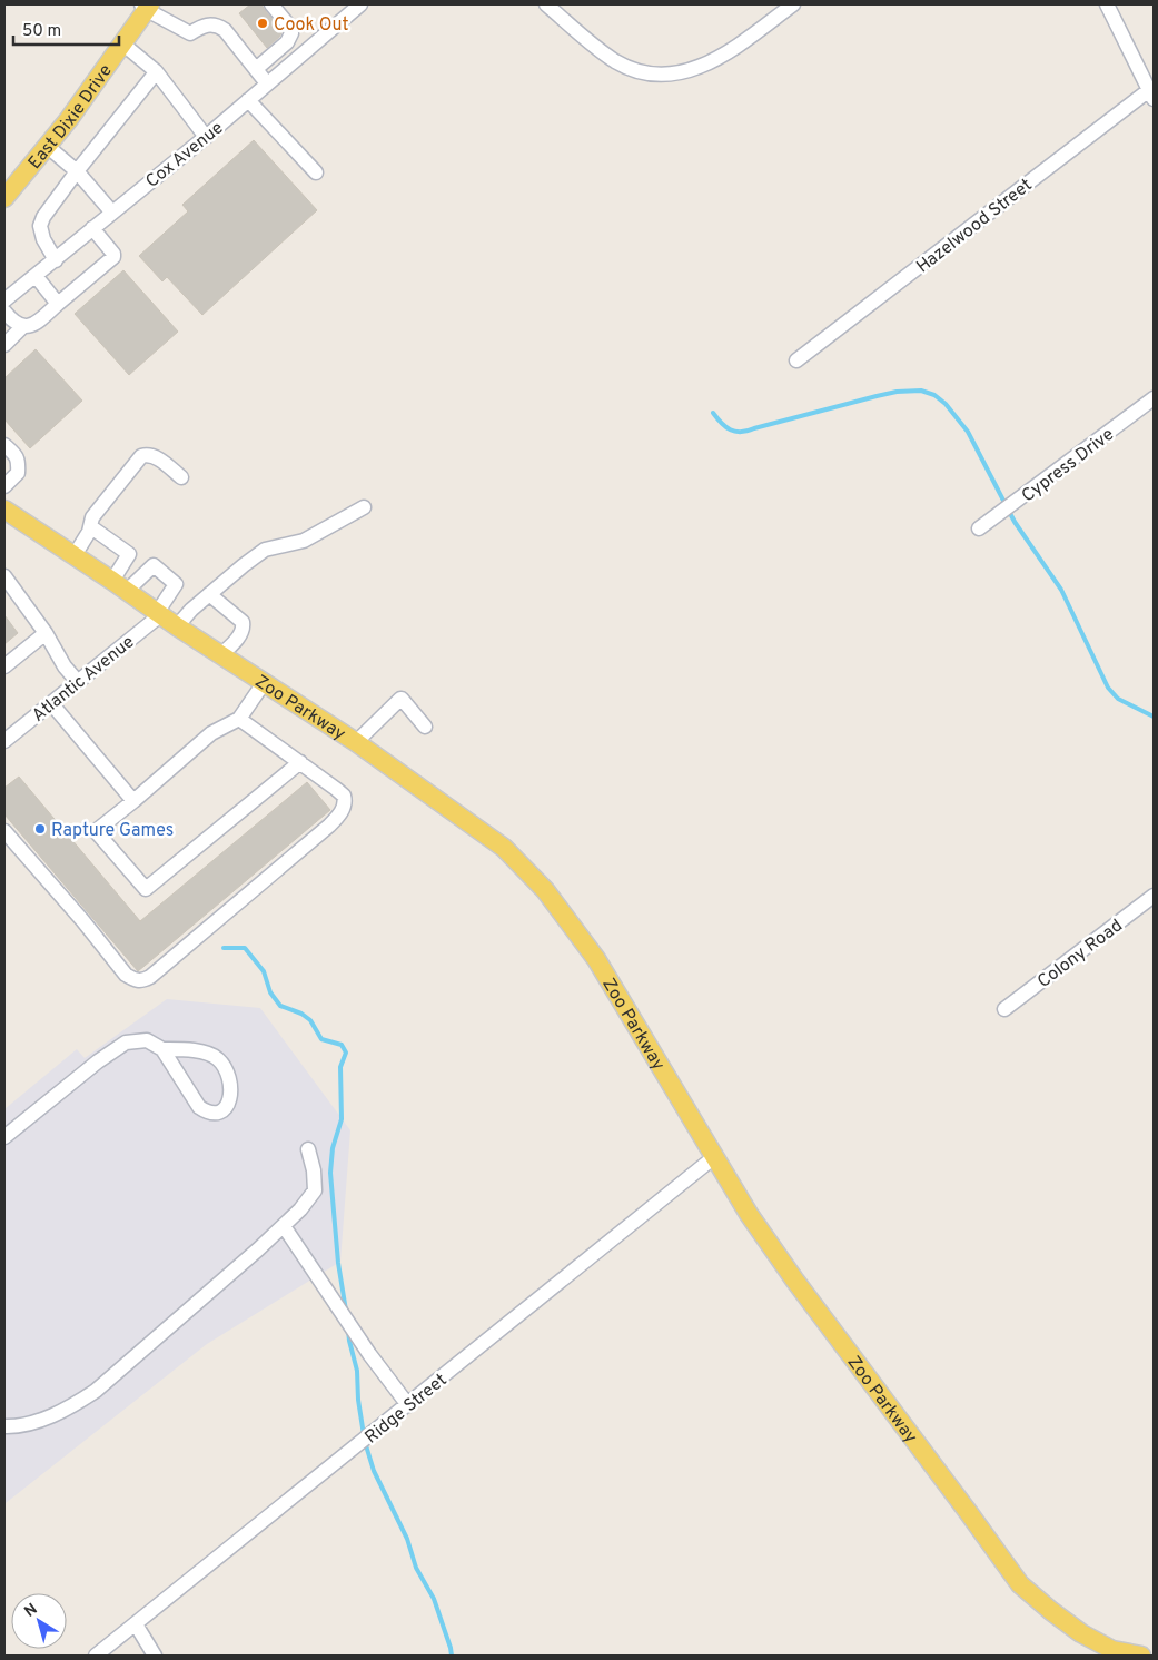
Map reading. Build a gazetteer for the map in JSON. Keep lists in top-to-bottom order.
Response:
{
  "streets": {
    "main road": ["East Dixie Drive", "Zoo Parkway"],
    "street": [
      "Cox Avenue",
      "Hazelwood Street",
      "Cypress Drive",
      "Atlantic Avenue",
      "Colony Road",
      "Ridge Street"
    ]
  },
  "crossings": [
    ["Atlantic Avenue", "Zoo Parkway"],
    ["Zoo Parkway", "Ridge Street"]
  ],
  "places": ["Cook Out", "Rapture Games"],
  "scale_bar": "50 m",
  "north": "top left"
}
